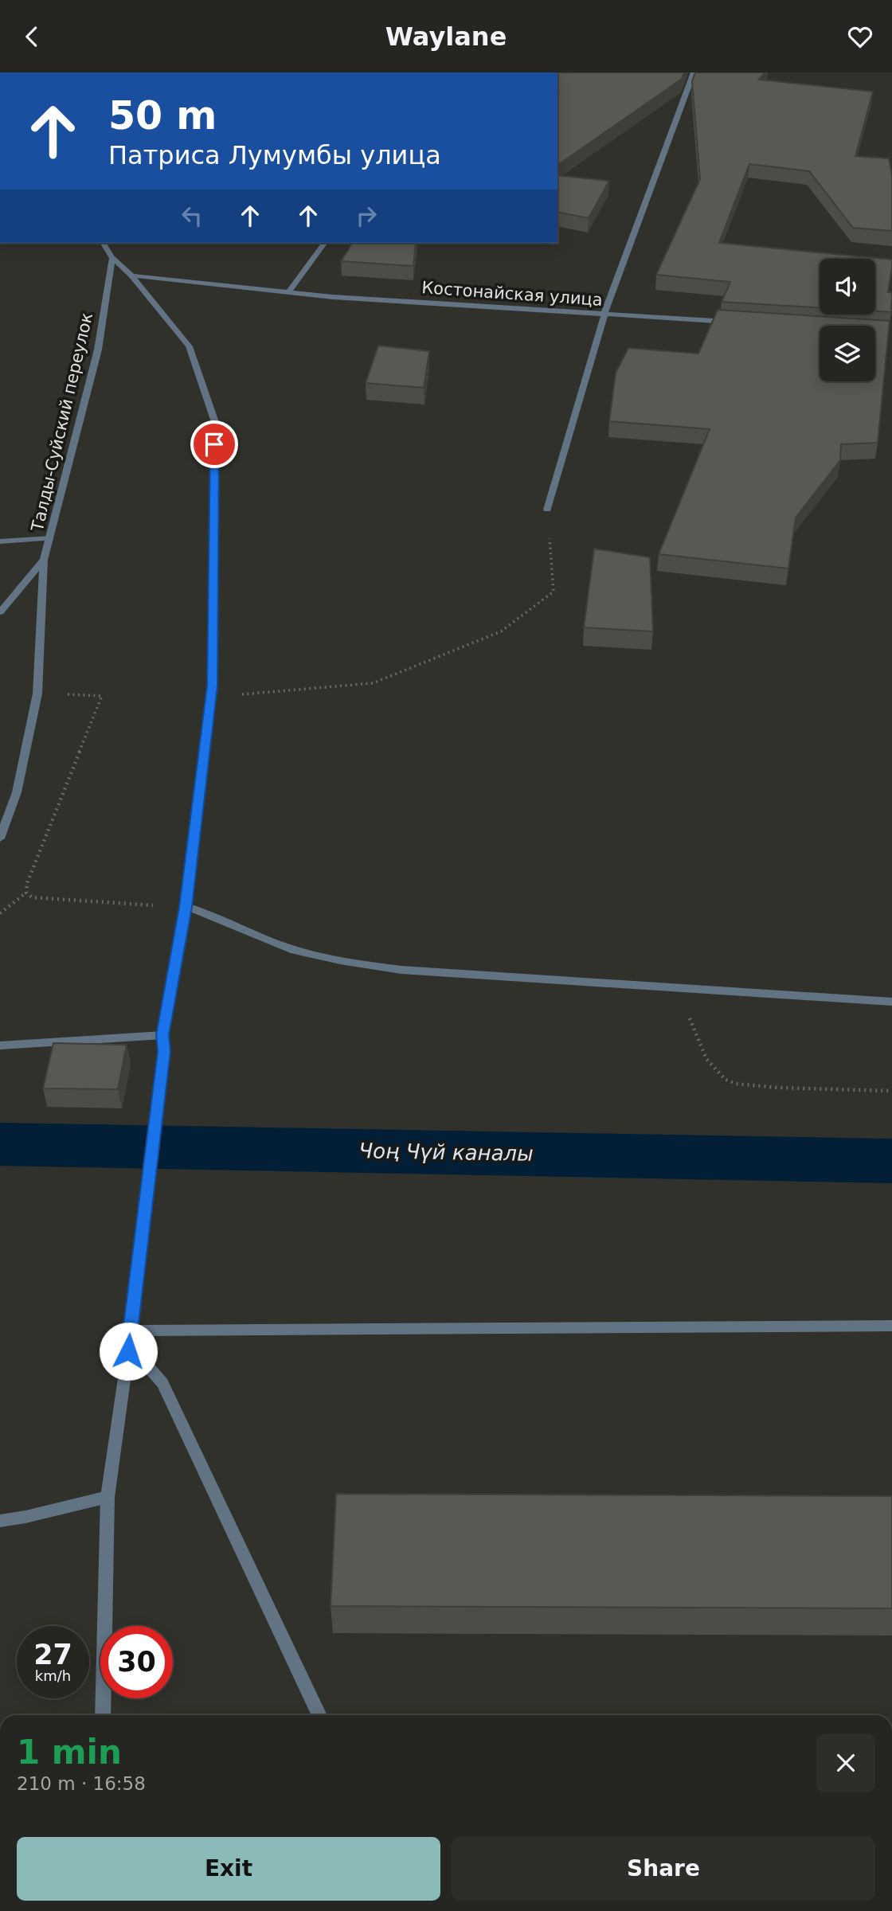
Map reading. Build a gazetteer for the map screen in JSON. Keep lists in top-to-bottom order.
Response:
{
  "streets": {
    "street": ["Костонайская улица", "Талды-Суйский переулок"]
  },
  "water": ["Чоң Чүй каналы"],
  "page": {
    "header": "Waylane",
    "turn": ["50 m", "Патриса Лумумбы улица"],
    "speed": "27 km/h",
    "limit": "30",
    "heading": ["1 min", "210 m · 16:58"],
    "buttons": ["Exit", "Share"]
  }
}
